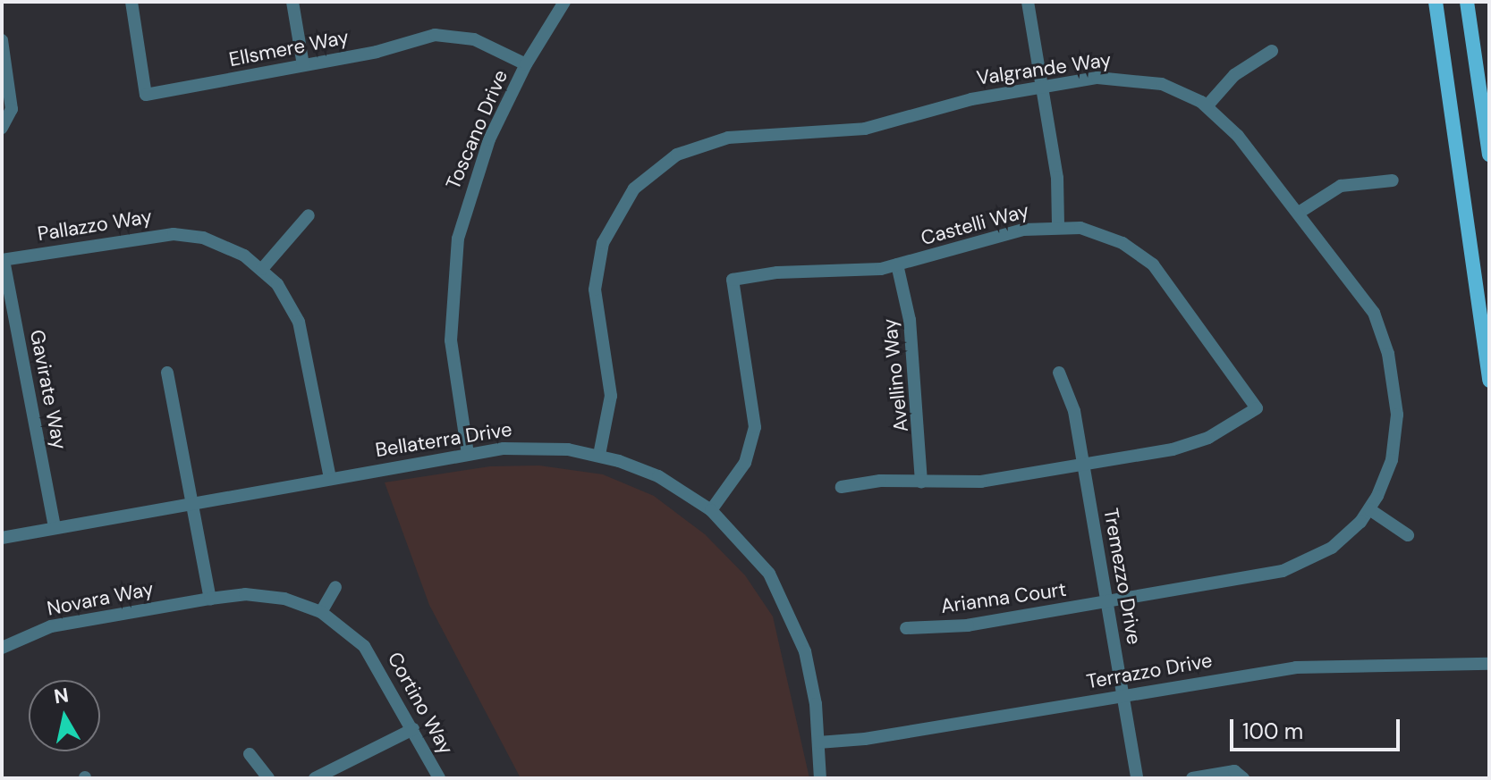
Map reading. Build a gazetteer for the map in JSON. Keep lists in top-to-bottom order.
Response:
{
  "streets": {
    "street": [
      "Ellsmere Way",
      "Valgrande Way",
      "Toscano Drive",
      "Castelli Way",
      "Pallazzo Way",
      "Avellino Way",
      "Gavirate Way",
      "Bellaterra Drive",
      "Tremezzo Drive",
      "Arianna Court",
      "Novara Way",
      "Terrazzo Drive",
      "Cortino Way"
    ]
  },
  "crossings": [
    ["Ellsmere Way", "Toscano Drive"],
    ["Valgrande Way", "Bellaterra Drive"],
    ["Valgrande Way", "Tremezzo Drive"],
    ["Valgrande Way", "Arianna Court"],
    ["Toscano Drive", "Bellaterra Drive"],
    ["Castelli Way", "Avellino Way"],
    ["Castelli Way", "Bellaterra Drive"],
    ["Castelli Way", "Tremezzo Drive"],
    ["Pallazzo Way", "Gavirate Way"],
    ["Pallazzo Way", "Bellaterra Drive"],
    ["Gavirate Way", "Bellaterra Drive"],
    ["Bellaterra Drive", "Terrazzo Drive"],
    ["Tremezzo Drive", "Arianna Court"],
    ["Tremezzo Drive", "Terrazzo Drive"],
    ["Novara Way", "Cortino Way"]
  ],
  "scale_bar": "100 m",
  "north": "top"
}
